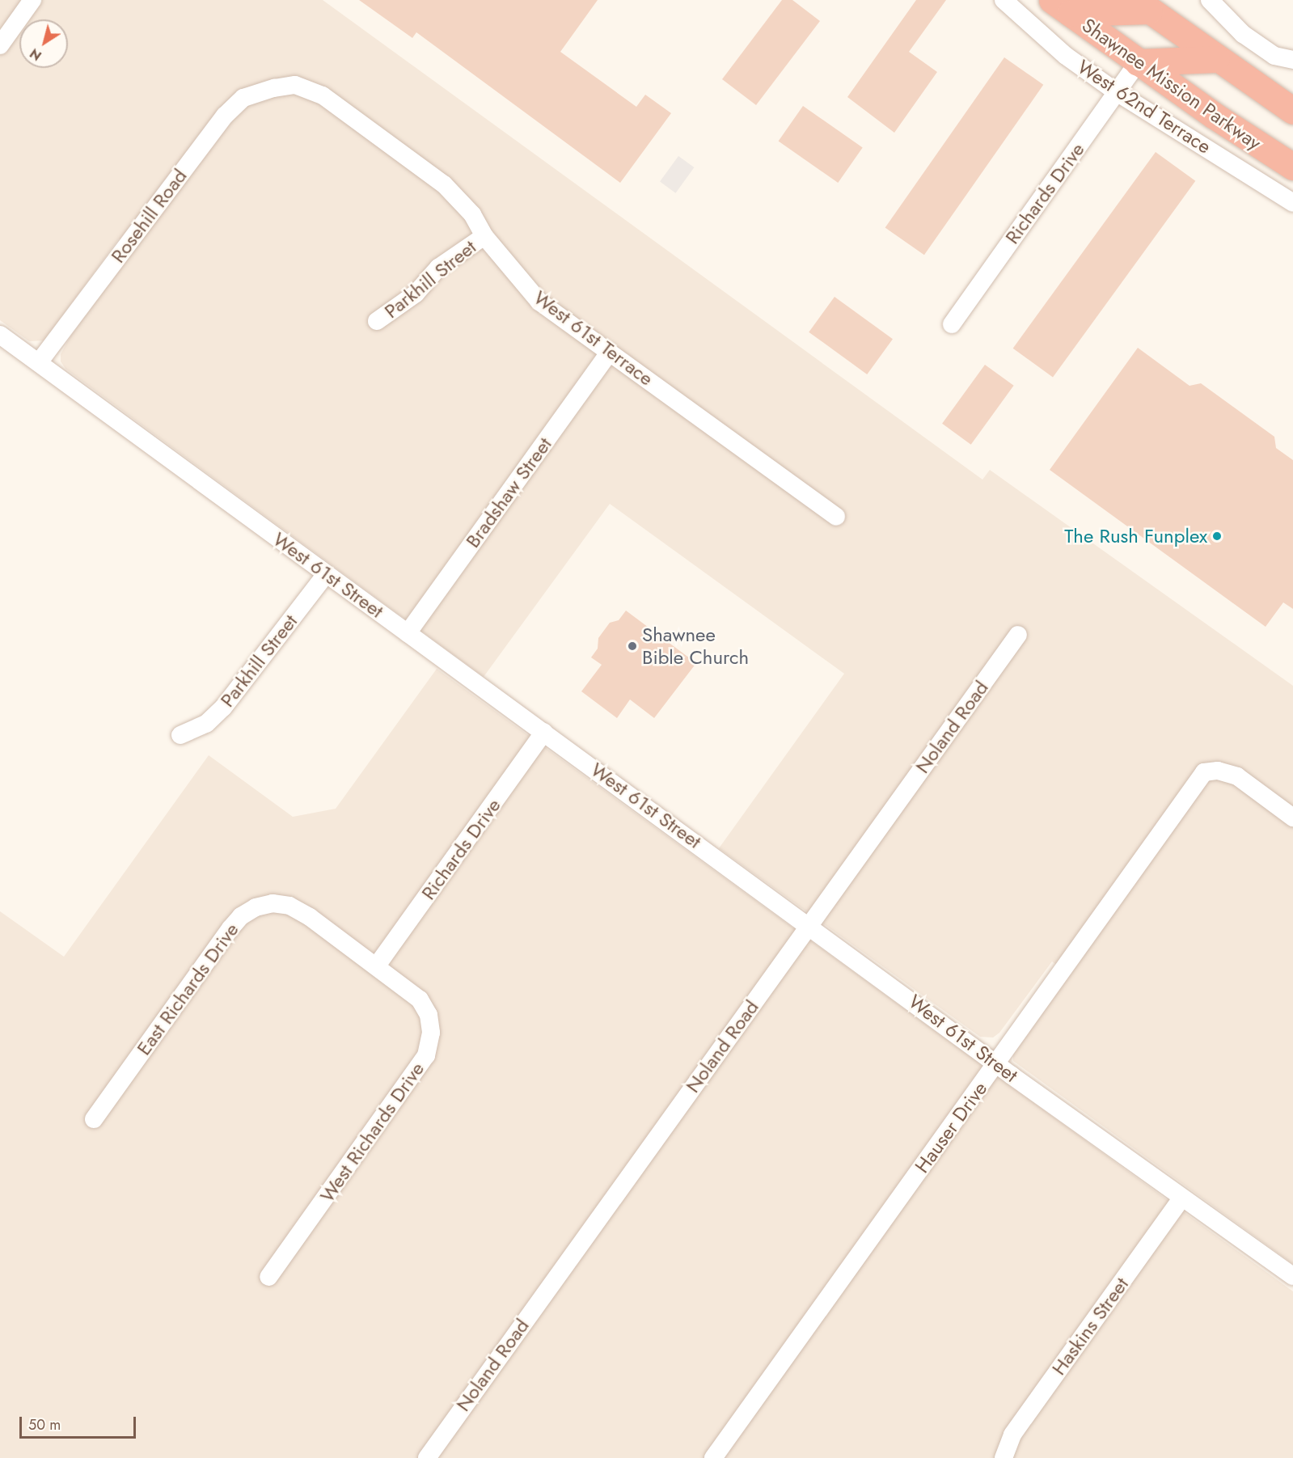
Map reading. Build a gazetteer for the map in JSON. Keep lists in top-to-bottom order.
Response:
{
  "streets": {
    "highway": ["Shawnee Mission Parkway"],
    "street": [
      "West 62nd Terrace",
      "Richards Drive",
      "Rosehill Road",
      "Parkhill Street",
      "West 61st Terrace",
      "Bradshaw Street",
      "West 61st Street",
      "Noland Road",
      "East Richards Drive",
      "Hauser Drive",
      "West Richards Drive",
      "Haskins Street"
    ]
  },
  "crossings": [
    ["Shawnee Mission Parkway", "Richards Drive"],
    ["West 62nd Terrace", "Richards Drive"],
    ["Richards Drive", "West 61st Street"],
    ["Richards Drive", "East Richards Drive"],
    ["Richards Drive", "West Richards Drive"],
    ["Rosehill Road", "West 61st Terrace"],
    ["Rosehill Road", "West 61st Street"],
    ["Parkhill Street", "West 61st Terrace"],
    ["Parkhill Street", "West 61st Street"],
    ["West 61st Terrace", "Bradshaw Street"],
    ["Bradshaw Street", "West 61st Street"],
    ["West 61st Street", "Noland Road"],
    ["West 61st Street", "Hauser Drive"],
    ["West 61st Street", "Haskins Street"],
    ["East Richards Drive", "West Richards Drive"]
  ],
  "places": ["The Rush Funplex", "Shawnee Bible Church"],
  "scale_bar": "50 m",
  "north": "bottom left"
}
